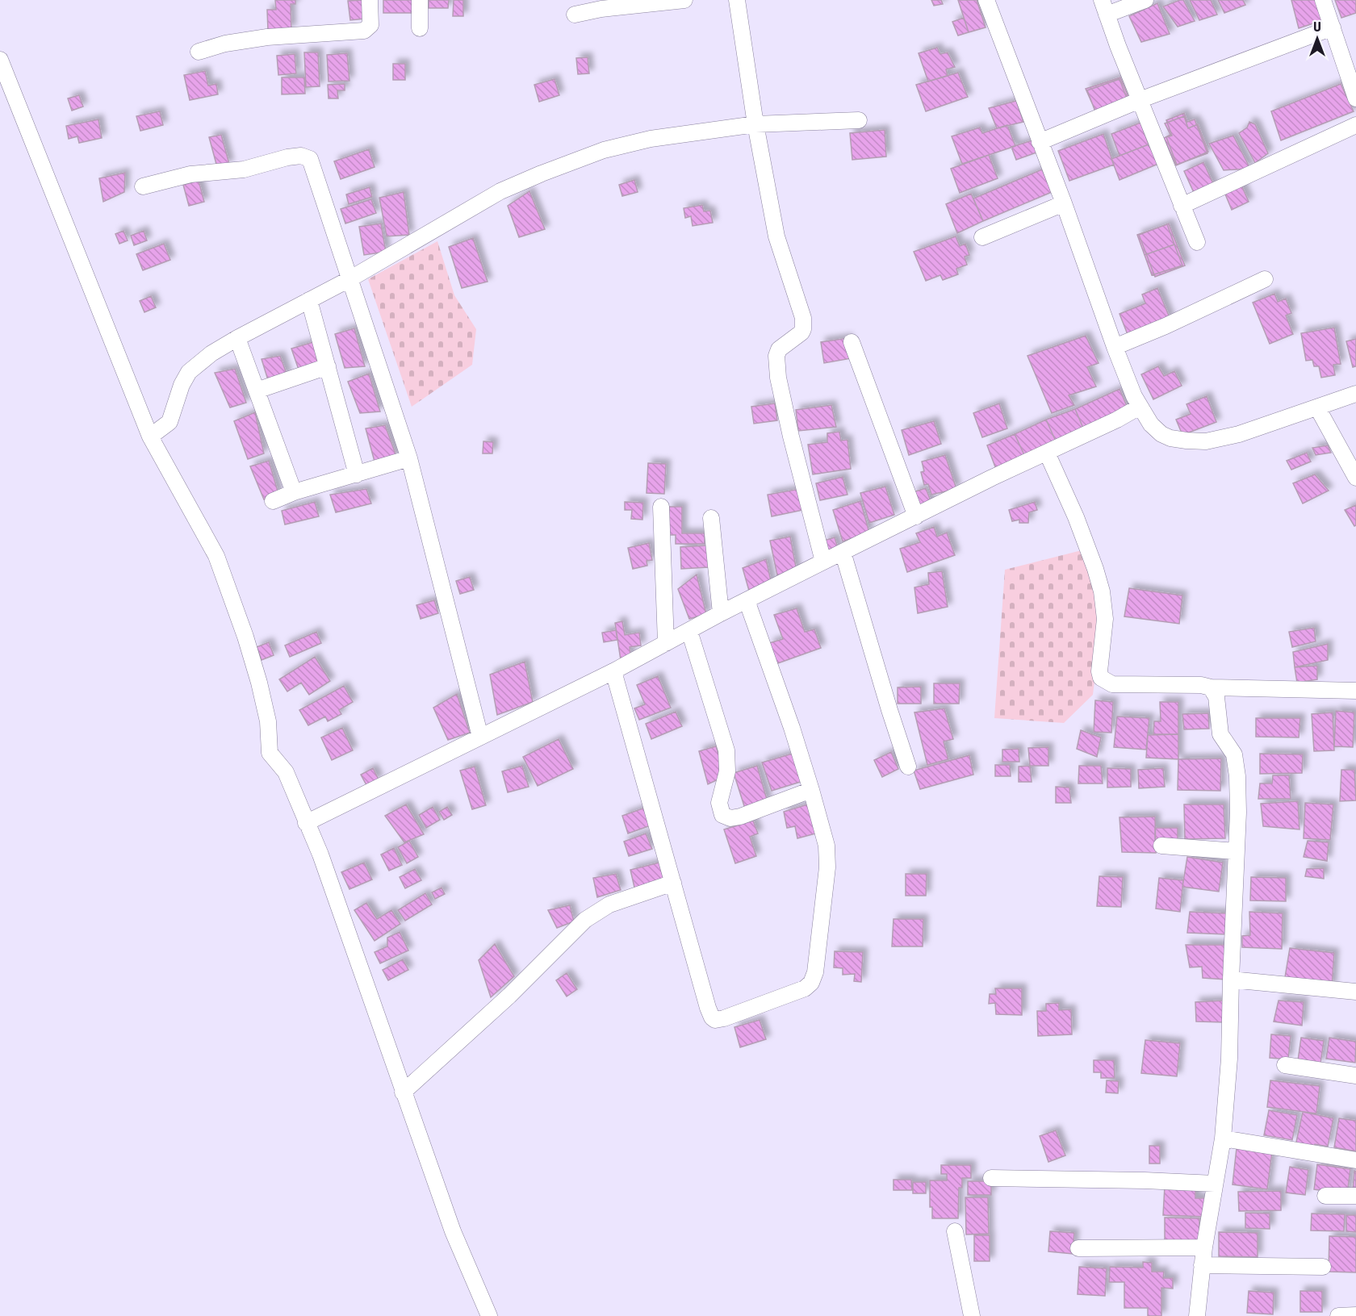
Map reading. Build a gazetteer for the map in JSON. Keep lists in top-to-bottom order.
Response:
{
  "north": "top"
}
